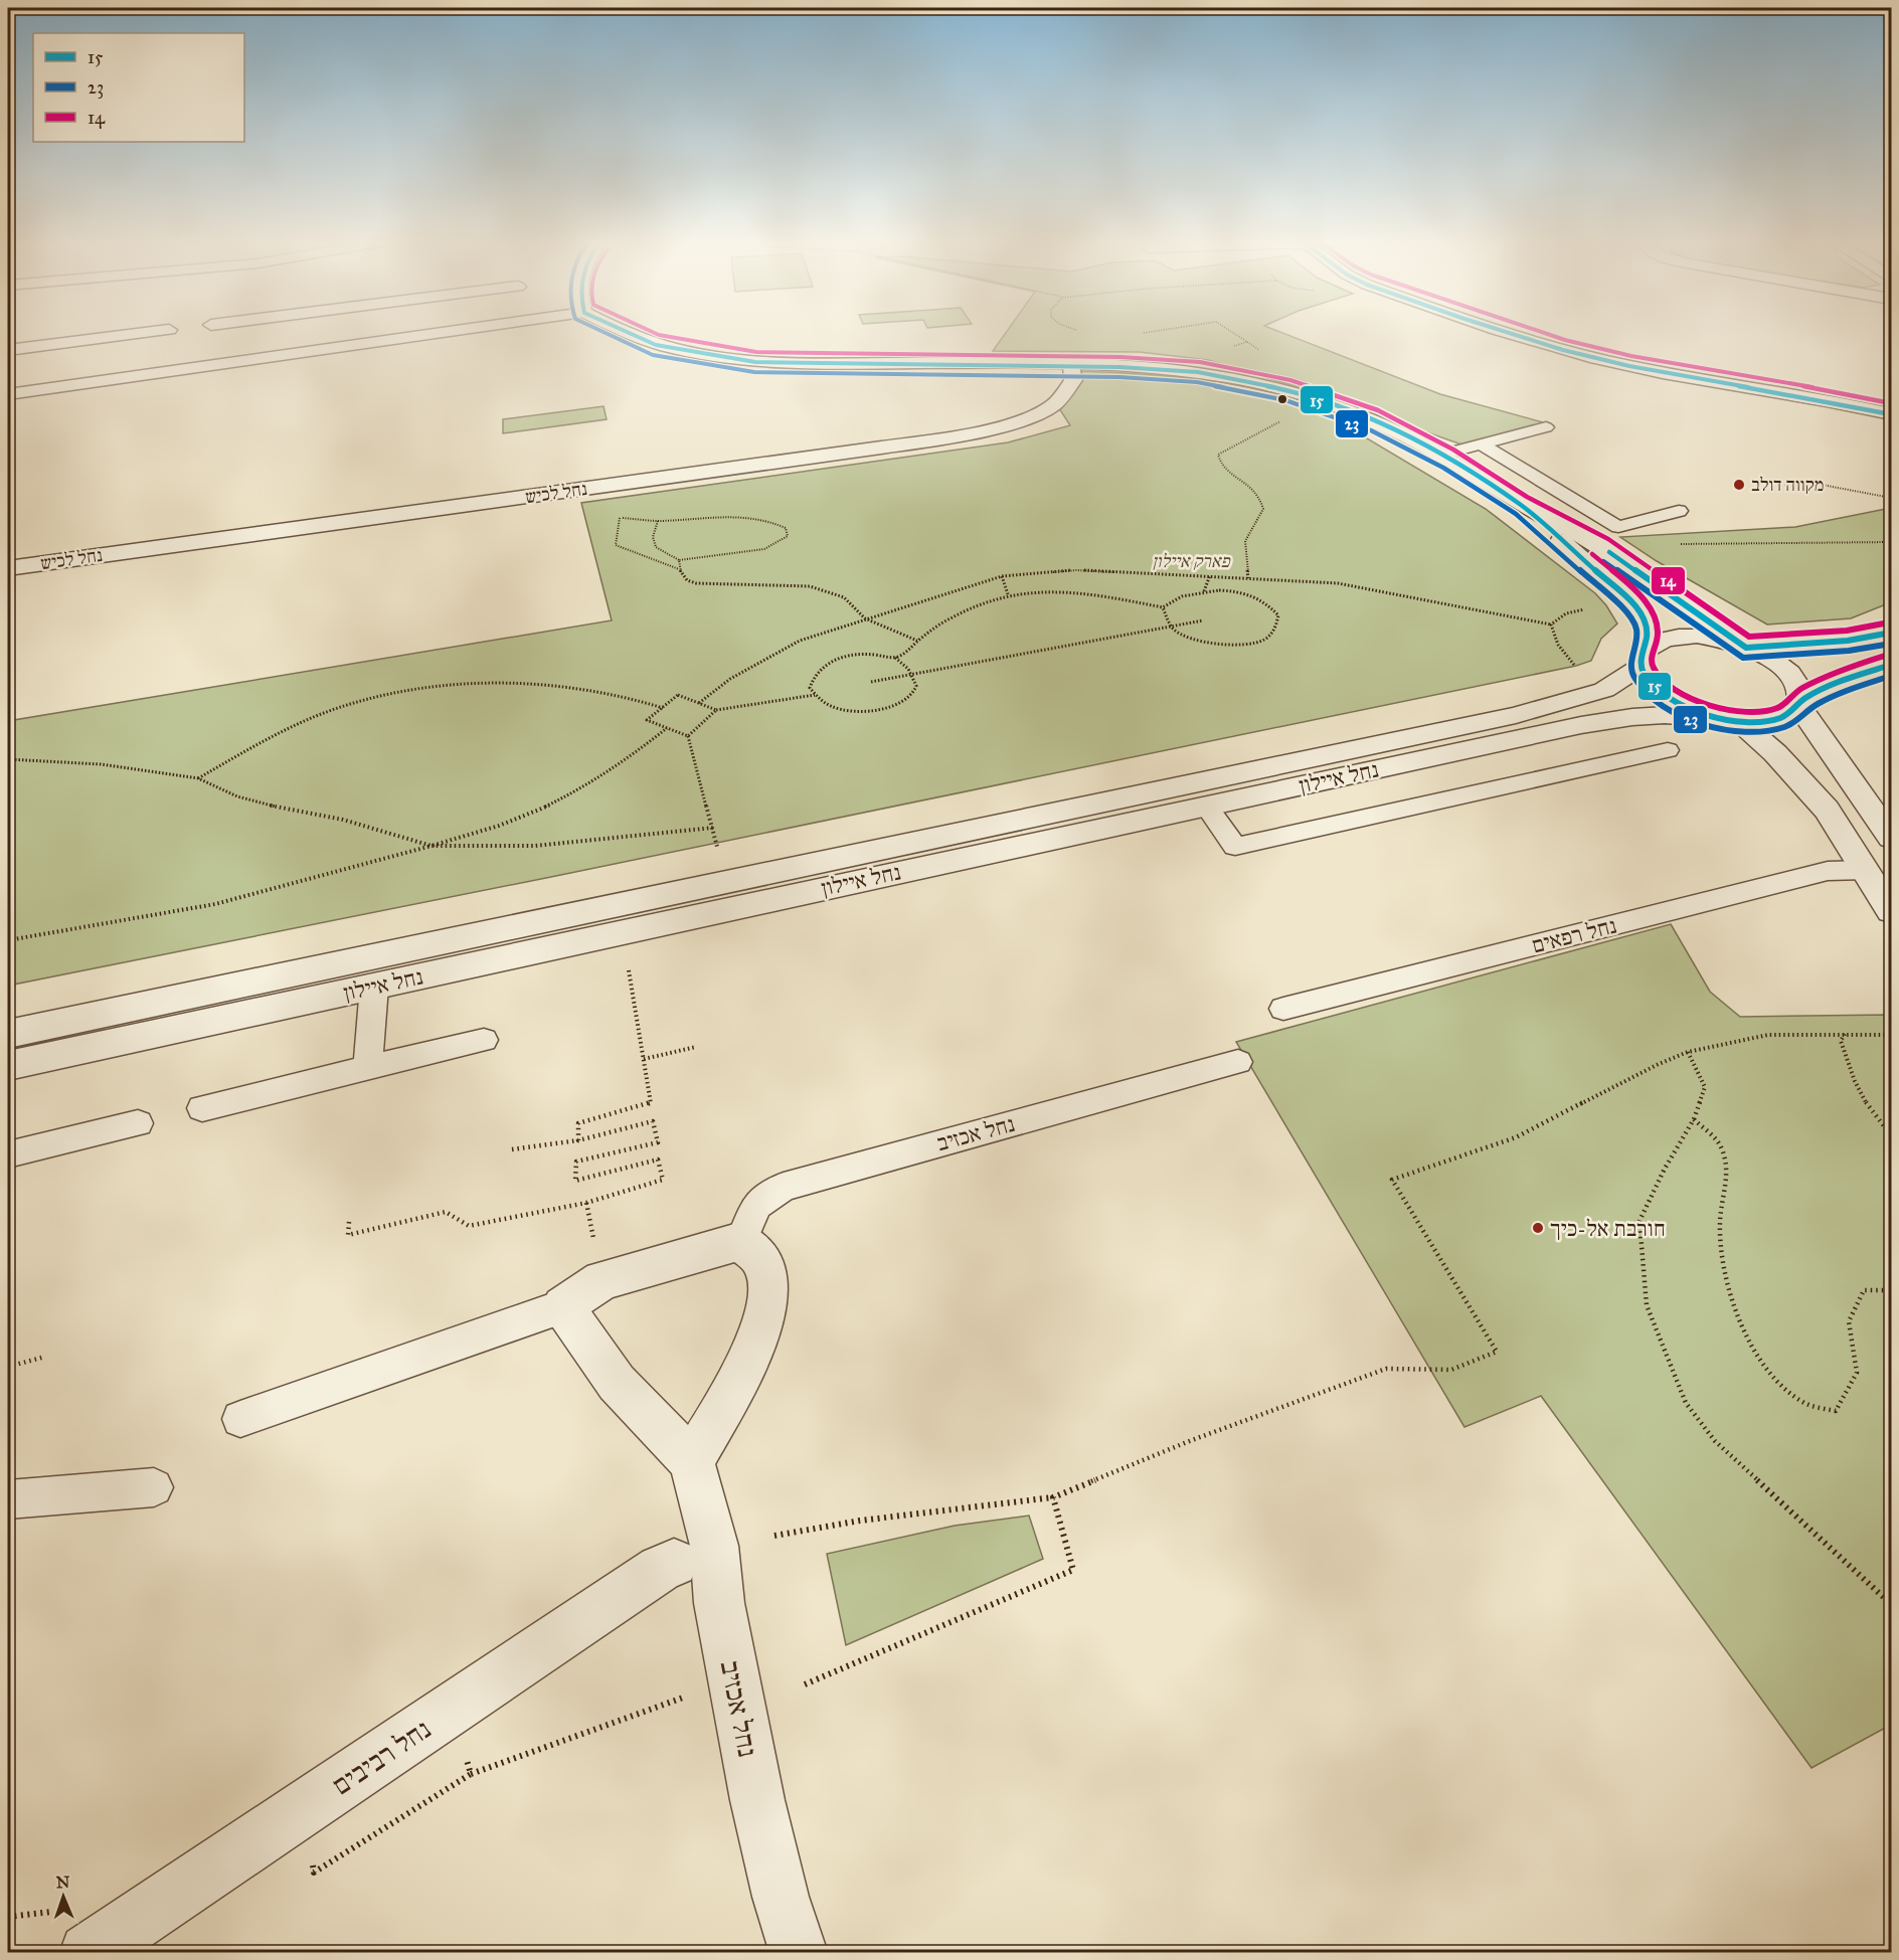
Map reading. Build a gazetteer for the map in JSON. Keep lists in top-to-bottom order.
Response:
{
  "streets": {
    "street": [
      "נחל לכיש",
      "נחל איילון",
      "נחל אכזיב",
      "נחל רביבים"
    ],
    "lane": ["נחל רפאים"]
  },
  "parks": ["פארק איילון"],
  "places": ["מקווה דולב", "חורבת אל-כיך"],
  "lines": ["transit line 15", "transit line 23", "transit line 14"],
  "legend": ["15", "23", "14"],
  "north": "top"
}
